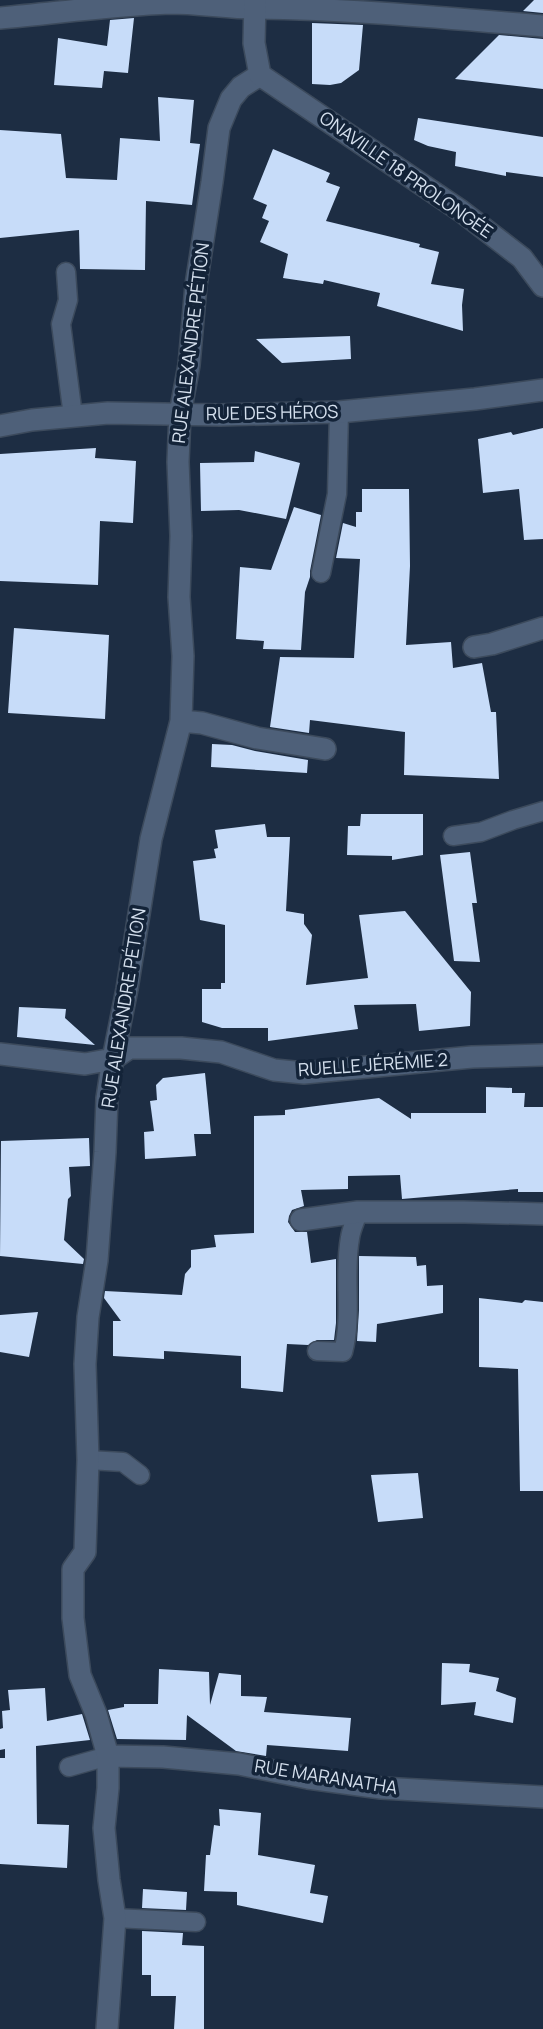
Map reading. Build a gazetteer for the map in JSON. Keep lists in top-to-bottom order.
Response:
{
  "streets": {
    "street": [
      "ONAVILLE 18 PROLONGÉE",
      "RUE ALEXANDRE PÉTION",
      "RUE DES HÉROS",
      "RUELLE JÉRÉMIE 2",
      "RUE MARANATHA"
    ]
  },
  "crossings": [
    ["ONAVILLE 18 PROLONGÉE", "RUE ALEXANDRE PÉTION"],
    ["RUE ALEXANDRE PÉTION", "RUE DES HÉROS"],
    ["RUE ALEXANDRE PÉTION", "RUELLE JÉRÉMIE 2"],
    ["RUE ALEXANDRE PÉTION", "RUE MARANATHA"]
  ]
}
